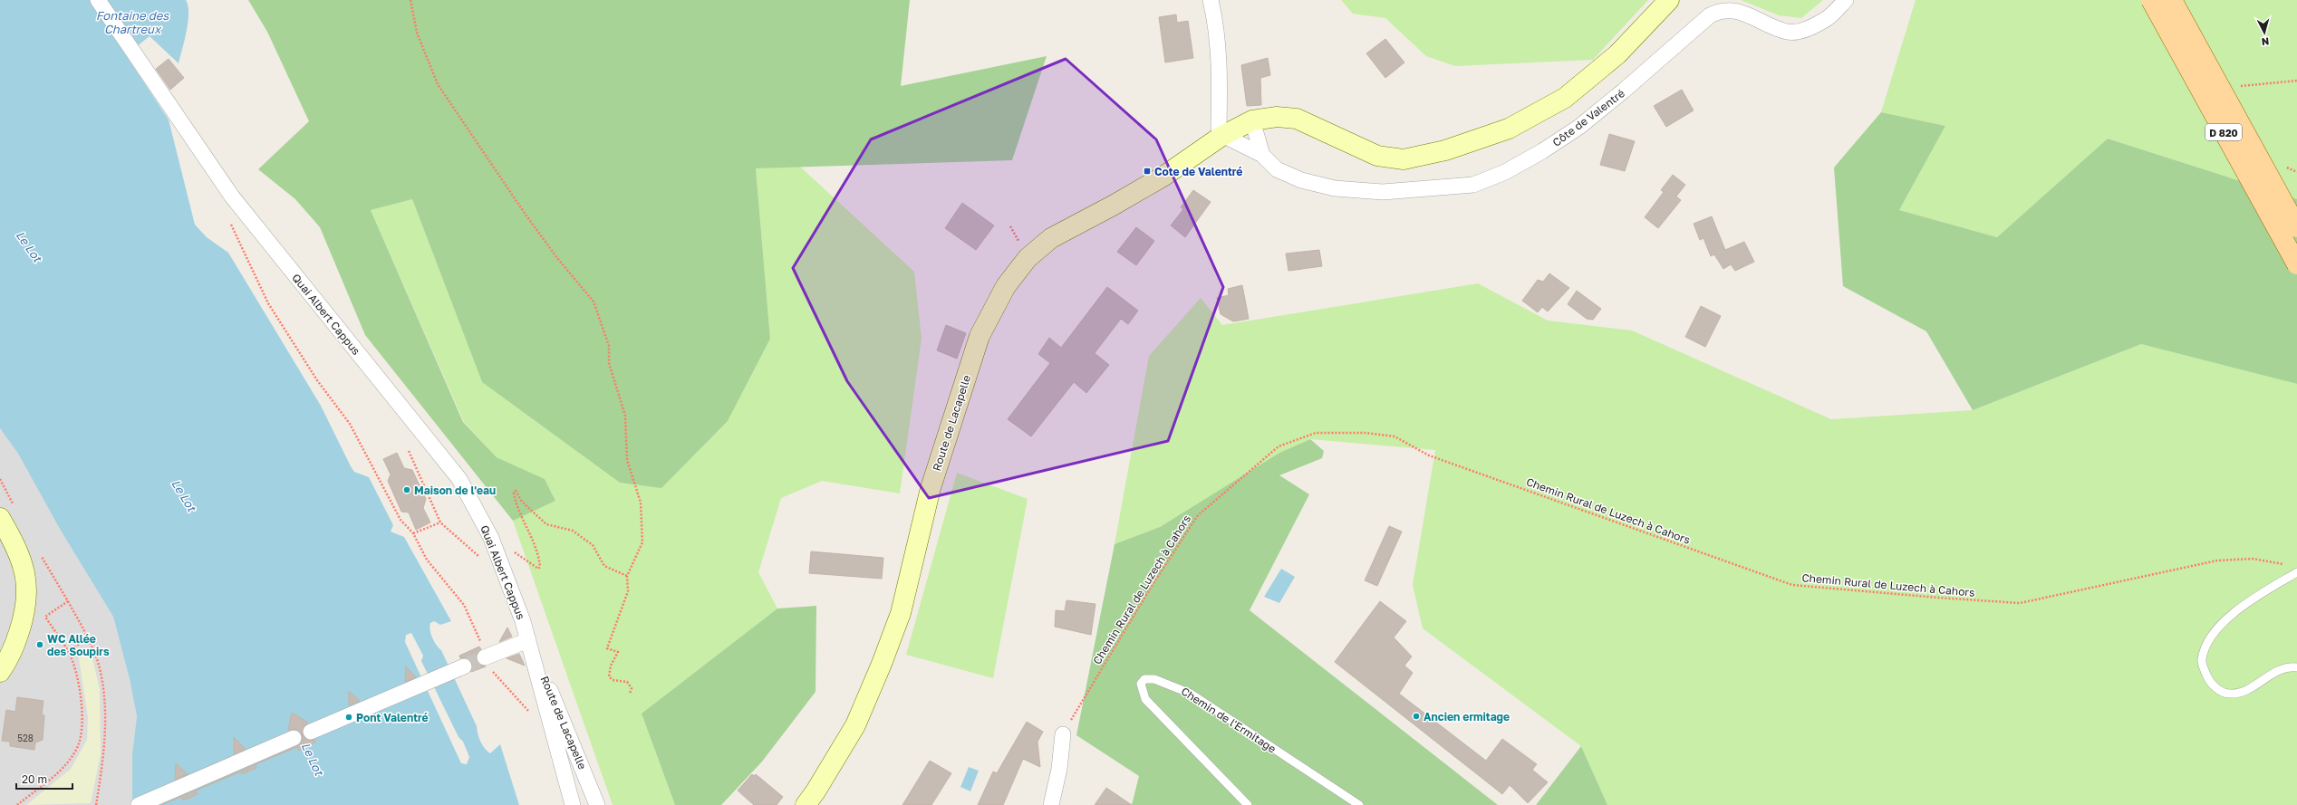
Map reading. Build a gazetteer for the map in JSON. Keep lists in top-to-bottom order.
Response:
{
  "streets": {
    "main road": ["D 820"],
    "street": ["Côte de Valentré", "Quai Albert Cappus", "Route de Lacapelle"],
    "lane": ["Chemin de l'Ermitage"],
    "path": ["Chemin Rural de Luzech à Cahors"]
  },
  "crossings": [
    ["Côte de Valentré", "Route de Lacapelle"],
    ["Quai Albert Cappus", "Route de Lacapelle"]
  ],
  "water": ["Fontaine des Chartreux", "Le Lot"],
  "places": {
    "transit": ["Cote de Valentré"],
    "other": [
      "Maison de l'eau",
      "WC Allée des Soupirs",
      "Ancien ermitage",
      "Pont Valentré"
    ]
  },
  "house_numbers": ["528"],
  "scale_bar": "20 m",
  "north": "bottom"
}
